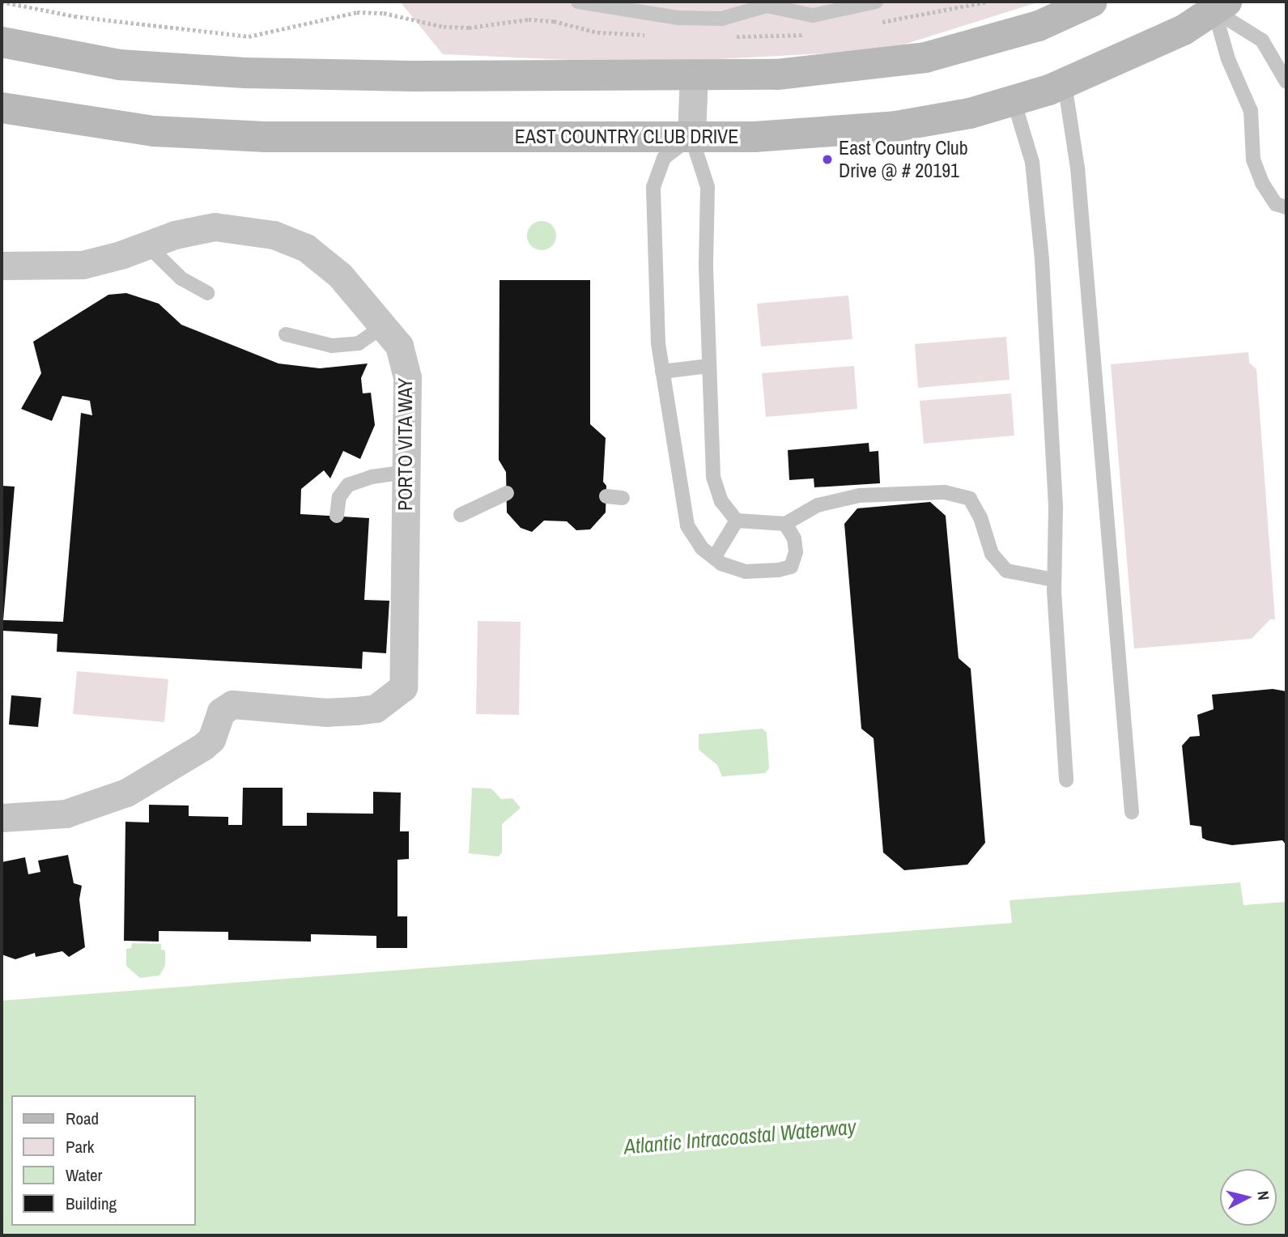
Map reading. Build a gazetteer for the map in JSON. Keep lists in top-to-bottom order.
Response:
{
  "streets": {
    "street": ["EAST COUNTRY CLUB DRIVE", "PORTO VITA WAY"]
  },
  "water": ["Atlantic Intracoastal Waterway"],
  "places": ["East Country Club Drive @ # 20191"],
  "legend": [
    "Road",
    "Park",
    "Water",
    "Building"
  ],
  "north": "right"
}
